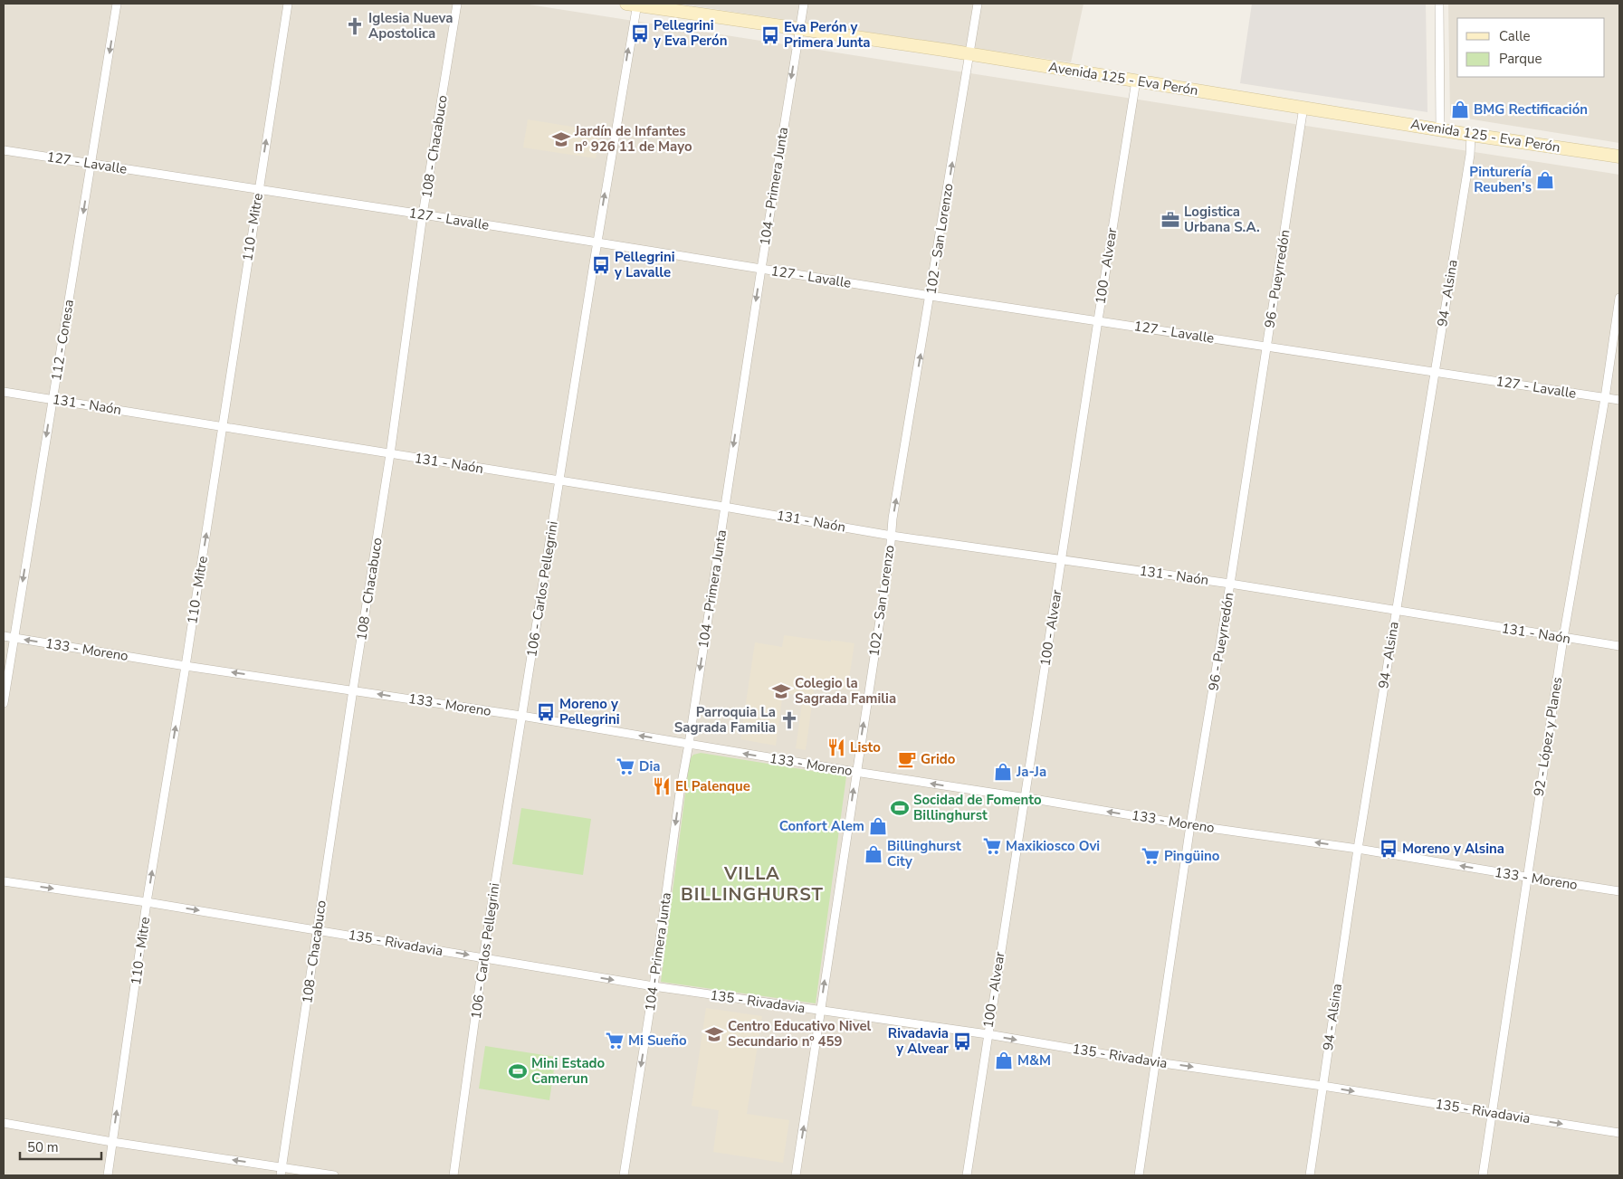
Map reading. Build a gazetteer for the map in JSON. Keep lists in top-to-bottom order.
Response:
{
  "streets": {
    "main road": ["Avenida 125 - Eva Perón"],
    "street": [
      "108 - Chacabuco",
      "127 - Lavalle",
      "104 - Primera Junta",
      "110 - Mitre",
      "102 - San Lorenzo",
      "100 - Alvear",
      "96 - Pueyrredón",
      "94 - Alsina",
      "112 - Conesa",
      "131 - Naón",
      "106 - Carlos Pellegrini",
      "133 - Moreno",
      "92 - López y Planes",
      "135 - Rivadavia"
    ]
  },
  "crossings": [
    ["Avenida 125 - Eva Perón", "104 - Primera Junta"],
    ["Avenida 125 - Eva Perón", "102 - San Lorenzo"],
    ["Avenida 125 - Eva Perón", "100 - Alvear"],
    ["Avenida 125 - Eva Perón", "96 - Pueyrredón"],
    ["Avenida 125 - Eva Perón", "94 - Alsina"],
    ["Avenida 125 - Eva Perón", "106 - Carlos Pellegrini"],
    ["108 - Chacabuco", "127 - Lavalle"],
    ["108 - Chacabuco", "131 - Naón"],
    ["108 - Chacabuco", "133 - Moreno"],
    ["108 - Chacabuco", "135 - Rivadavia"],
    ["127 - Lavalle", "104 - Primera Junta"],
    ["127 - Lavalle", "110 - Mitre"],
    ["127 - Lavalle", "102 - San Lorenzo"],
    ["127 - Lavalle", "100 - Alvear"],
    ["127 - Lavalle", "96 - Pueyrredón"],
    ["127 - Lavalle", "94 - Alsina"],
    ["127 - Lavalle", "112 - Conesa"],
    ["127 - Lavalle", "106 - Carlos Pellegrini"],
    ["127 - Lavalle", "92 - López y Planes"],
    ["104 - Primera Junta", "131 - Naón"],
    ["104 - Primera Junta", "133 - Moreno"],
    ["104 - Primera Junta", "135 - Rivadavia"],
    ["110 - Mitre", "131 - Naón"],
    ["110 - Mitre", "133 - Moreno"],
    ["110 - Mitre", "135 - Rivadavia"],
    ["102 - San Lorenzo", "131 - Naón"],
    ["102 - San Lorenzo", "133 - Moreno"],
    ["102 - San Lorenzo", "135 - Rivadavia"],
    ["100 - Alvear", "131 - Naón"],
    ["100 - Alvear", "133 - Moreno"],
    ["100 - Alvear", "135 - Rivadavia"],
    ["96 - Pueyrredón", "131 - Naón"],
    ["96 - Pueyrredón", "133 - Moreno"],
    ["96 - Pueyrredón", "135 - Rivadavia"],
    ["94 - Alsina", "131 - Naón"],
    ["94 - Alsina", "133 - Moreno"],
    ["94 - Alsina", "135 - Rivadavia"],
    ["112 - Conesa", "131 - Naón"],
    ["112 - Conesa", "133 - Moreno"],
    ["131 - Naón", "106 - Carlos Pellegrini"],
    ["131 - Naón", "92 - López y Planes"],
    ["106 - Carlos Pellegrini", "133 - Moreno"],
    ["106 - Carlos Pellegrini", "135 - Rivadavia"],
    ["133 - Moreno", "92 - López y Planes"],
    ["92 - López y Planes", "135 - Rivadavia"]
  ],
  "one_way": [
    "104 - Primera Junta",
    "110 - Mitre",
    "102 - San Lorenzo",
    "112 - Conesa",
    "133 - Moreno",
    "135 - Rivadavia"
  ],
  "districts": ["VILLA BILLINGHURST"],
  "places": {
    "church": ["Iglesia Nueva Apostolica", "Parroquia La Sagrada Familia"],
    "bus stop": [
      "Pellegrini y Eva Perón",
      "Eva Perón y Primera Junta",
      "Pellegrini y Lavalle",
      "Moreno y Pellegrini",
      "Moreno y Alsina",
      "Rivadavia y Alvear"
    ],
    "shop": [
      "BMG Rectificación",
      "Pinturería Reuben's",
      "Ja-Ja",
      "Confort Alem",
      "Billinghurst City",
      "M&M"
    ],
    "school or university": ["Jardín de Infantes nº 926 11 de Mayo", "Colegio la Sagrada Familia", "Centro Educativo Nivel Secundario nº 459"],
    "office": ["Logistica Urbana S.A."],
    "restaurant": ["Listo", "El Palenque"],
    "cafe": ["Grido"],
    "supermarket": [
      "Dia",
      "Maxikiosco Ovi",
      "Pingüino",
      "Mi Sueño"
    ],
    "sports": ["Socidad de Fomento Billinghurst", "Mini Estado Camerun"]
  },
  "legend": ["Calle", "Parque"],
  "scale_bar": "50 m"
}
